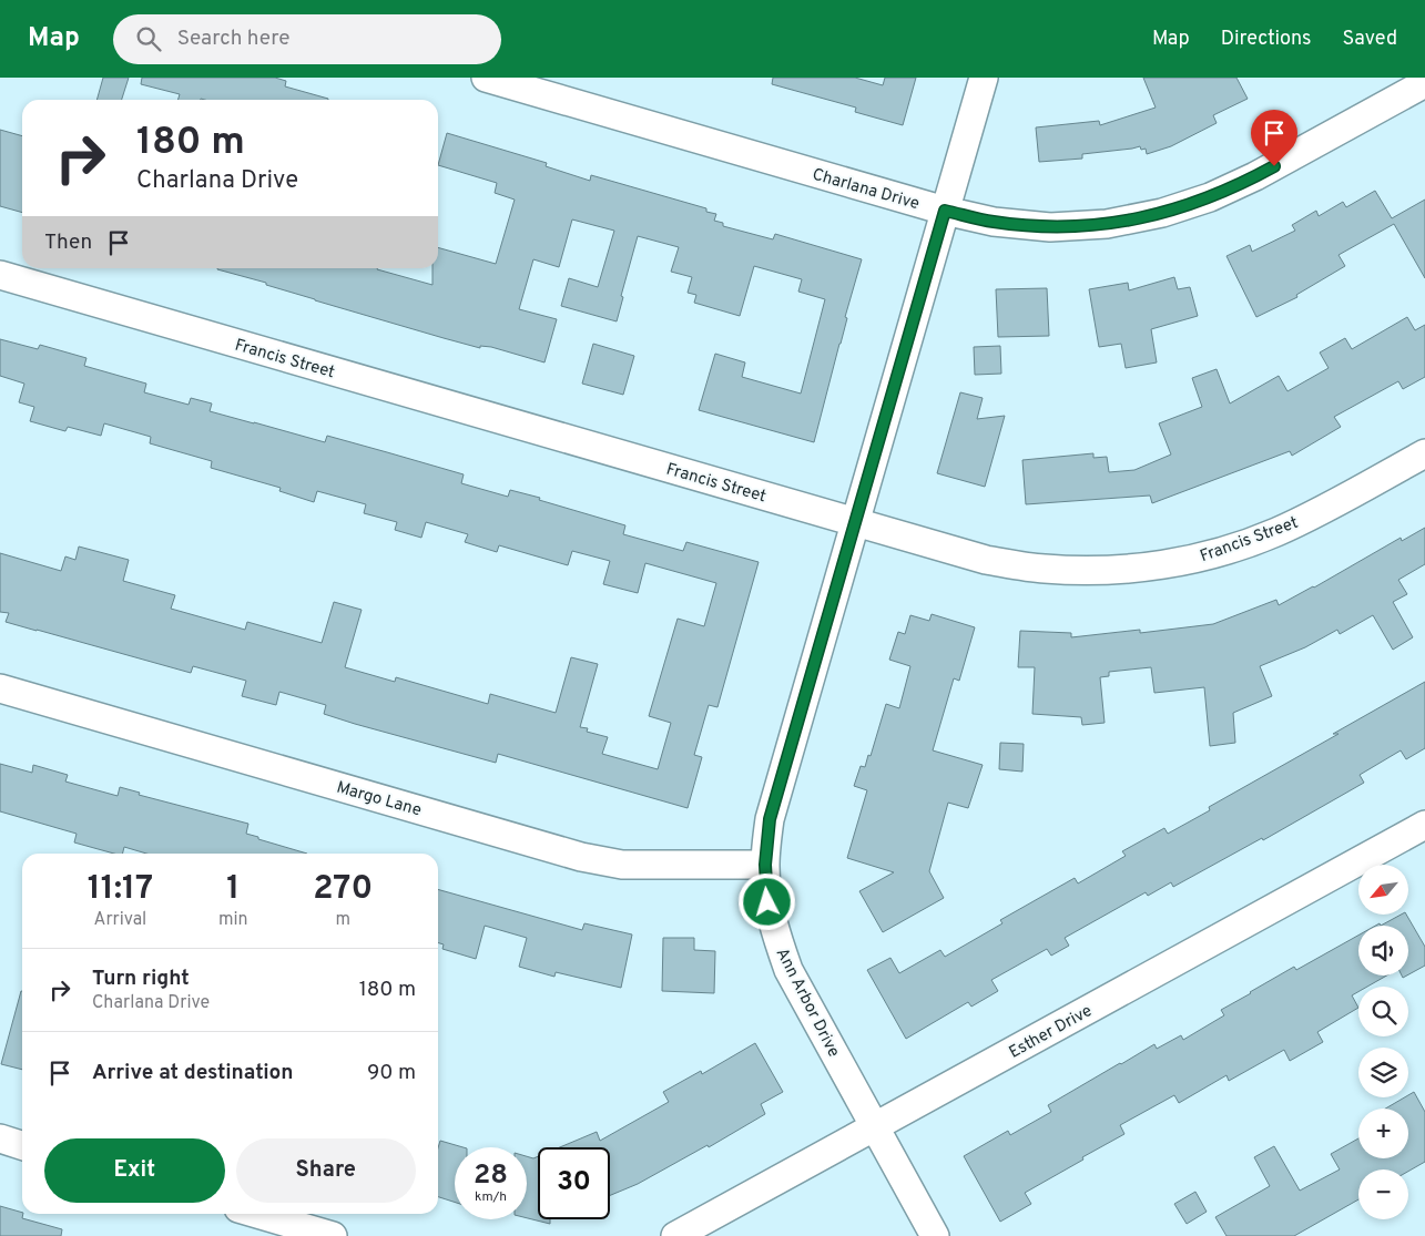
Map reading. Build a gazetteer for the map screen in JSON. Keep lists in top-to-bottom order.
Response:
{
  "streets": {
    "street": [
      "Charlana Drive",
      "Francis Street",
      "Margo Lane",
      "Ann Arbor Drive",
      "Esther Drive"
    ]
  },
  "crossings": [
    ["Charlana Drive", "Ann Arbor Drive"],
    ["Francis Street", "Ann Arbor Drive"],
    ["Margo Lane", "Ann Arbor Drive"],
    ["Ann Arbor Drive", "Esther Drive"]
  ],
  "north": "bottom left",
  "page": {
    "header": "Map",
    "search": "Search here",
    "nav": ["Map", "Directions", "Saved"],
    "turn": ["180 m", "Charlana Drive"],
    "then": "Then",
    "eta": [
      "11:17",
      "Arrival",
      "1",
      "min",
      "270",
      "m"
    ],
    "map_buttons": ["+", "−"],
    "list": [
      {
        "name": "Turn right",
        "note": "Charlana Drive",
        "value": "180 m"
      },
      {
        "name": "Arrive at destination",
        "value": "90 m"
      }
    ],
    "buttons": ["Exit", "Share"],
    "speed": "28 km/h",
    "limit": "30"
  }
}
